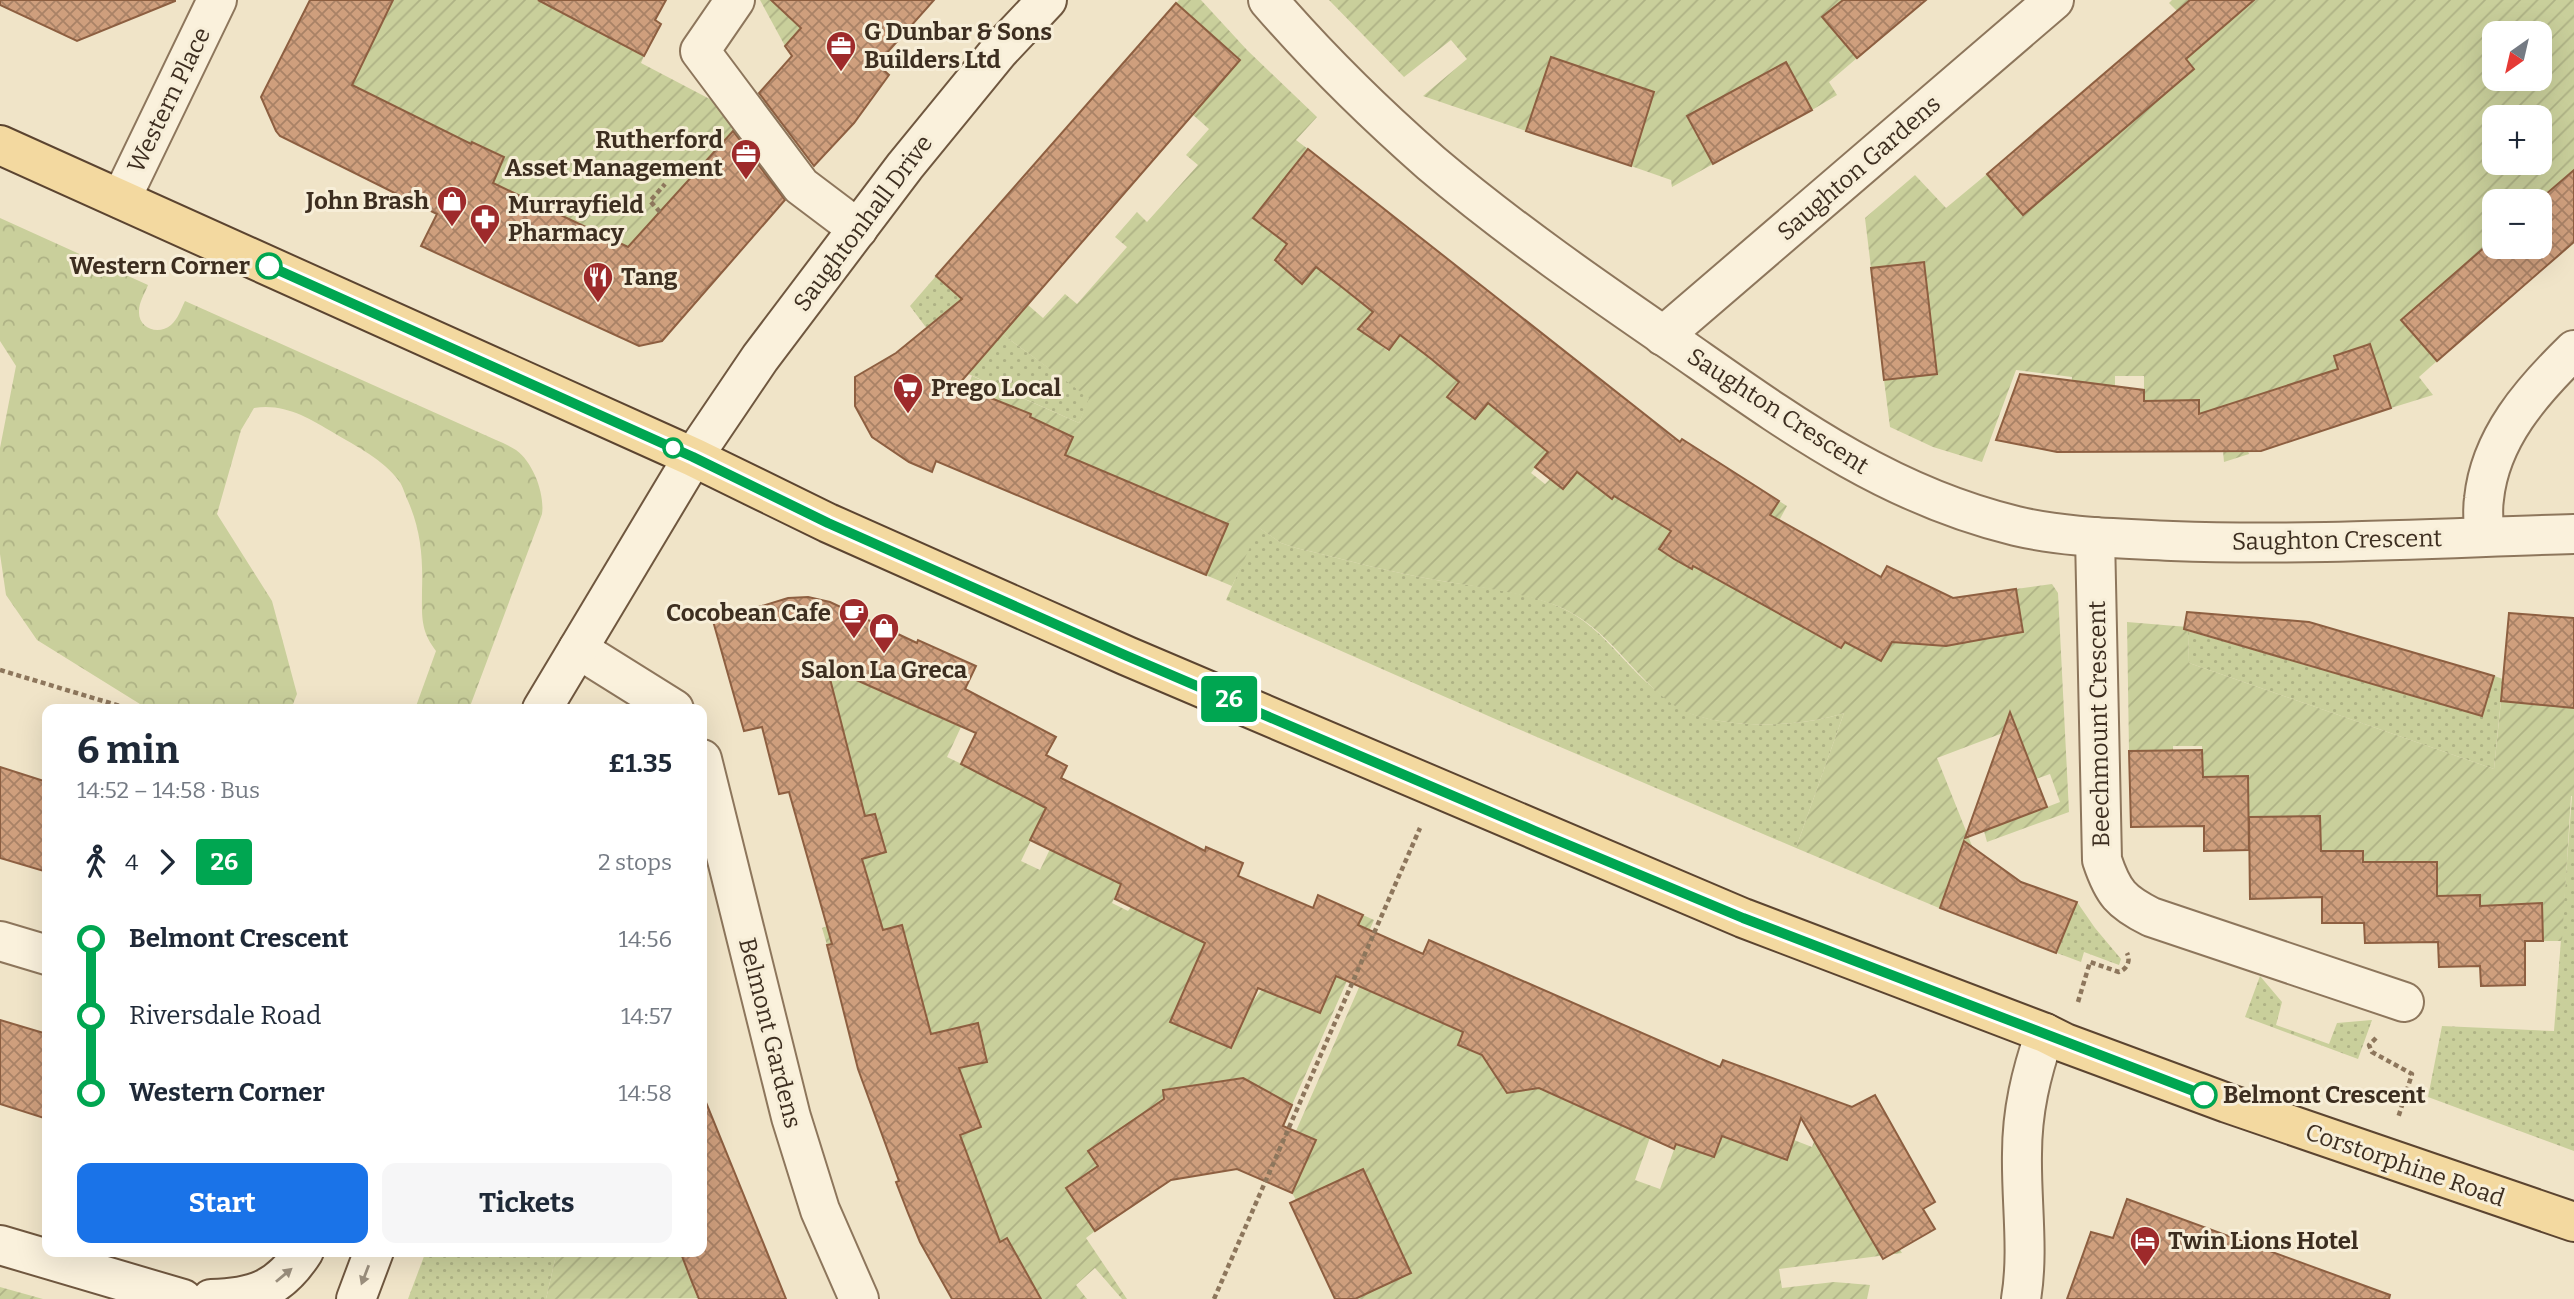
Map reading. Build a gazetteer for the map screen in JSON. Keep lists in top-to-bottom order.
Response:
{
  "streets": {
    "main road": ["Corstorphine Road"],
    "street": [
      "Western Place",
      "Saughton Gardens",
      "Saughtonhall Drive",
      "Saughton Crescent",
      "Beechmount Crescent",
      "Belmont Gardens"
    ]
  },
  "crossings": [
    ["Western Place", "Corstorphine Road"],
    ["Saughton Gardens", "Saughton Crescent"],
    ["Saughtonhall Drive", "Corstorphine Road"],
    ["Saughton Crescent", "Beechmount Crescent"]
  ],
  "places": {
    "office": ["G Dunbar & Sons Builders Ltd", "Rutherford Asset Management"],
    "shop": ["John Brash", "Salon La Greca"],
    "pharmacy": ["Murrayfield Pharmacy"],
    "other": ["Western Corner", "Belmont Crescent"],
    "restaurant": ["Tang"],
    "supermarket": ["Prego Local"],
    "cafe": ["Cocobean Cafe"],
    "hotel": ["Twin Lions Hotel"]
  },
  "lines": ["bus line 26"],
  "north": "bottom left",
  "page": {
    "on_map": "26",
    "map_buttons": ["+", "−"],
    "heading": ["6 min", "14:52 – 14:58 · Bus", "£1.35"],
    "legs": ["4", "26", "2 stops"],
    "list": [
      {
        "name": "Belmont Crescent",
        "value": "14:56"
      },
      {
        "name": "Riversdale Road",
        "value": "14:57"
      },
      {
        "name": "Western Corner",
        "value": "14:58"
      }
    ],
    "buttons": ["Start", "Tickets"]
  }
}
